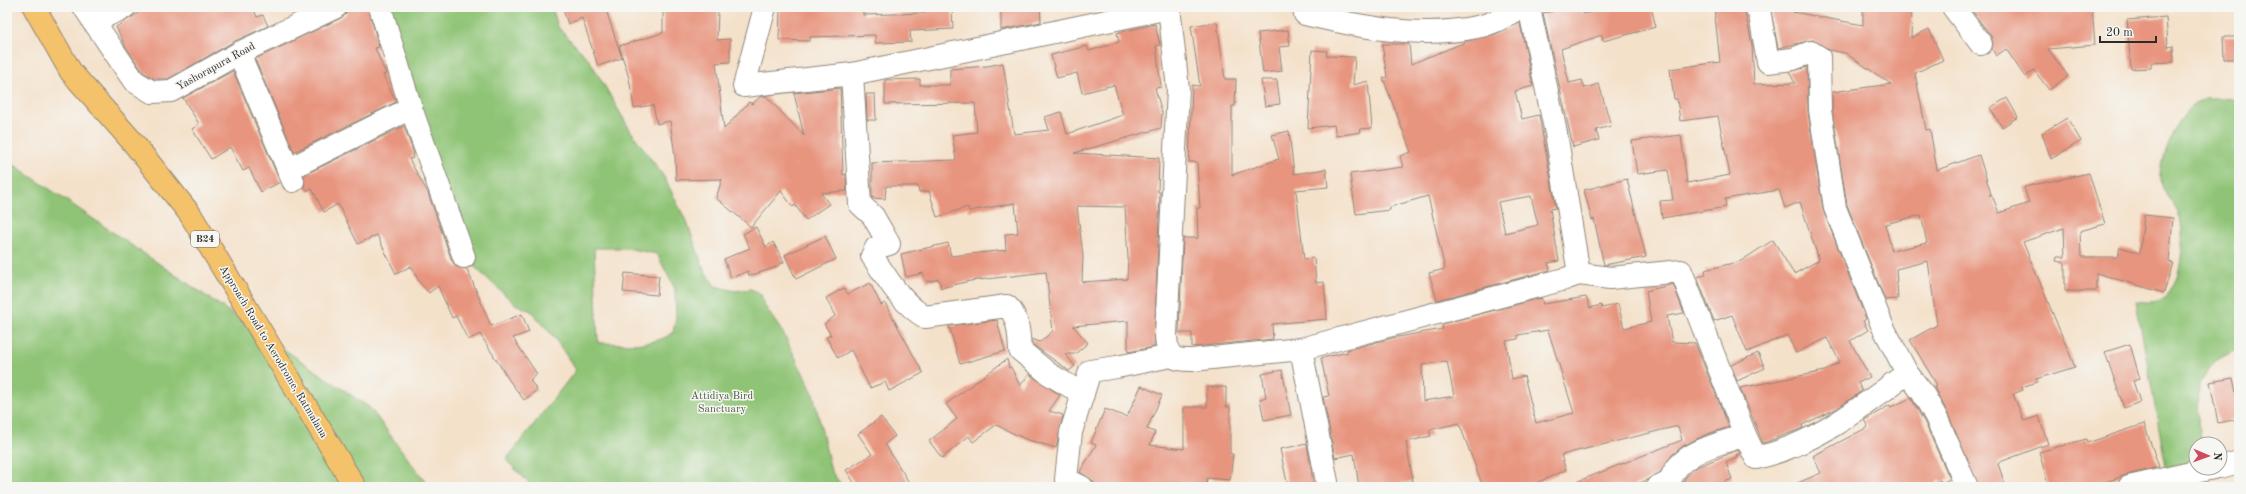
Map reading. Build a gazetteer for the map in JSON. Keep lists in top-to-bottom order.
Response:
{
  "streets": {
    "main road": ["B24", "Approach Road to Aerodrome, Ratmalana"],
    "street": ["Yashorapura Road"]
  },
  "parks": ["Attidiya Bird Sanctuary"],
  "scale_bar": "20 m",
  "north": "right"
}
